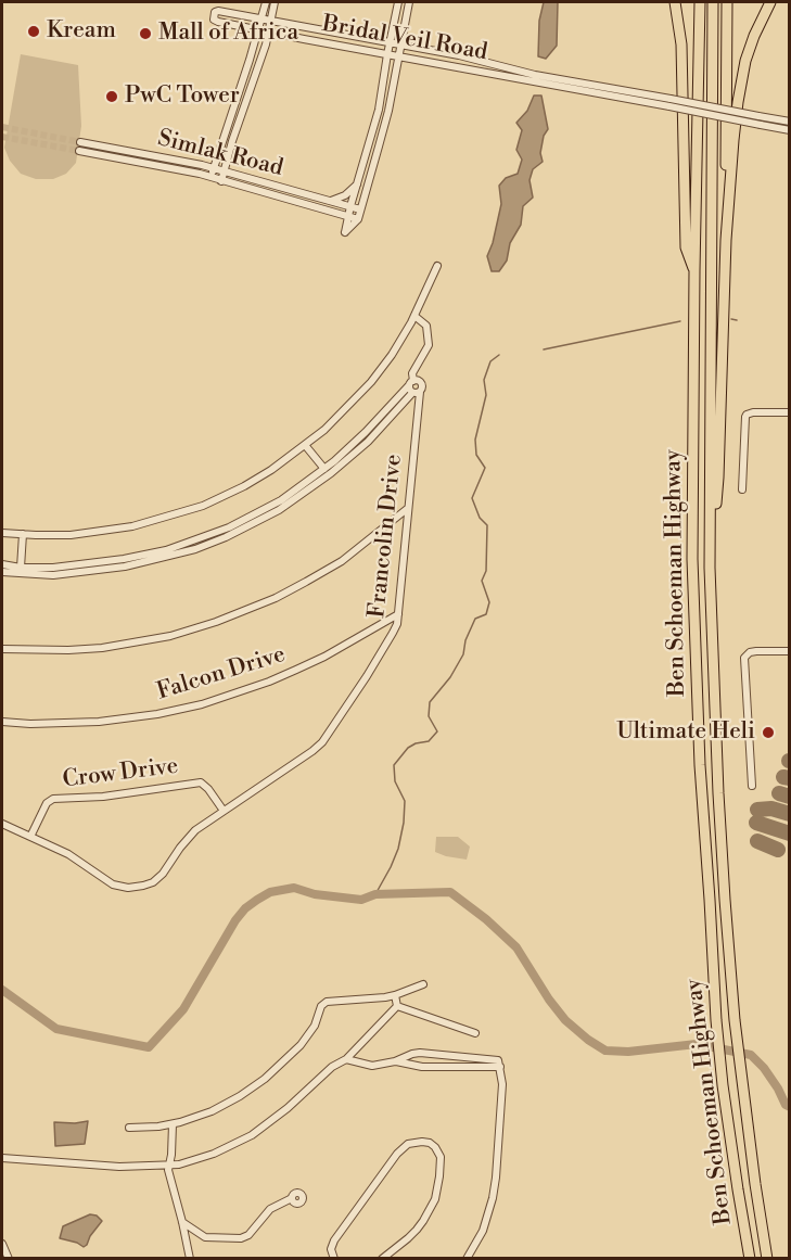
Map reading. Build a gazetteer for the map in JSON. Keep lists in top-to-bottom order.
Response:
{
  "streets": {
    "highway": ["Ben Schoeman Highway"],
    "street": [
      "Bridal Veil Road",
      "Simlak Road",
      "Francolin Drive",
      "Falcon Drive",
      "Crow Drive"
    ]
  },
  "crossings": [
    ["Francolin Drive", "Falcon Drive"],
    ["Francolin Drive", "Crow Drive"]
  ],
  "places": [
    "Kream",
    "Mall of Africa",
    "PwC Tower",
    "Ultimate Heli"
  ]
}
